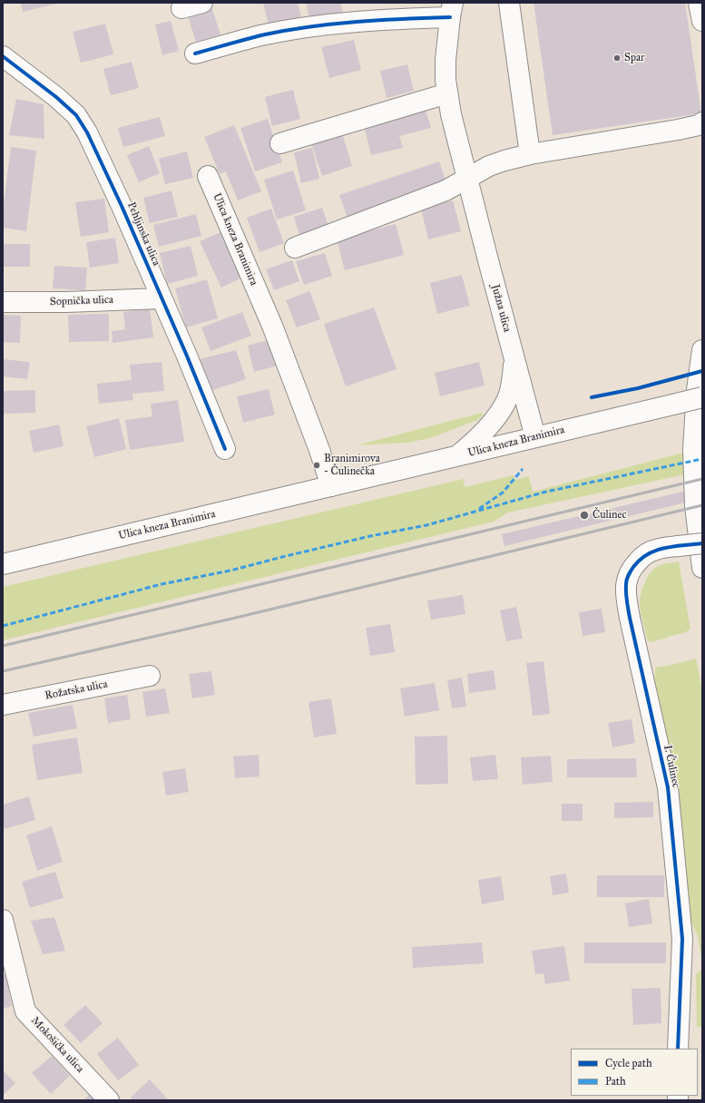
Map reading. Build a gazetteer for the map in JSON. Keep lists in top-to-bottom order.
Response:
{
  "streets": {
    "street": [
      "Pehljinska ulica",
      "Ulica kneza Branimira",
      "Sopnička ulica",
      "Južna ulica",
      "Rožatska ulica",
      "I. Čulinec",
      "Mokošička ulica"
    ]
  },
  "crossings": [
    ["Pehljinska ulica", "Sopnička ulica"],
    ["Ulica kneza Branimira", "Južna ulica"]
  ],
  "places": ["Spar", "Branimirova - Čulinečka", "Čulinec"],
  "legend": ["Cycle path", "Path"]
}
